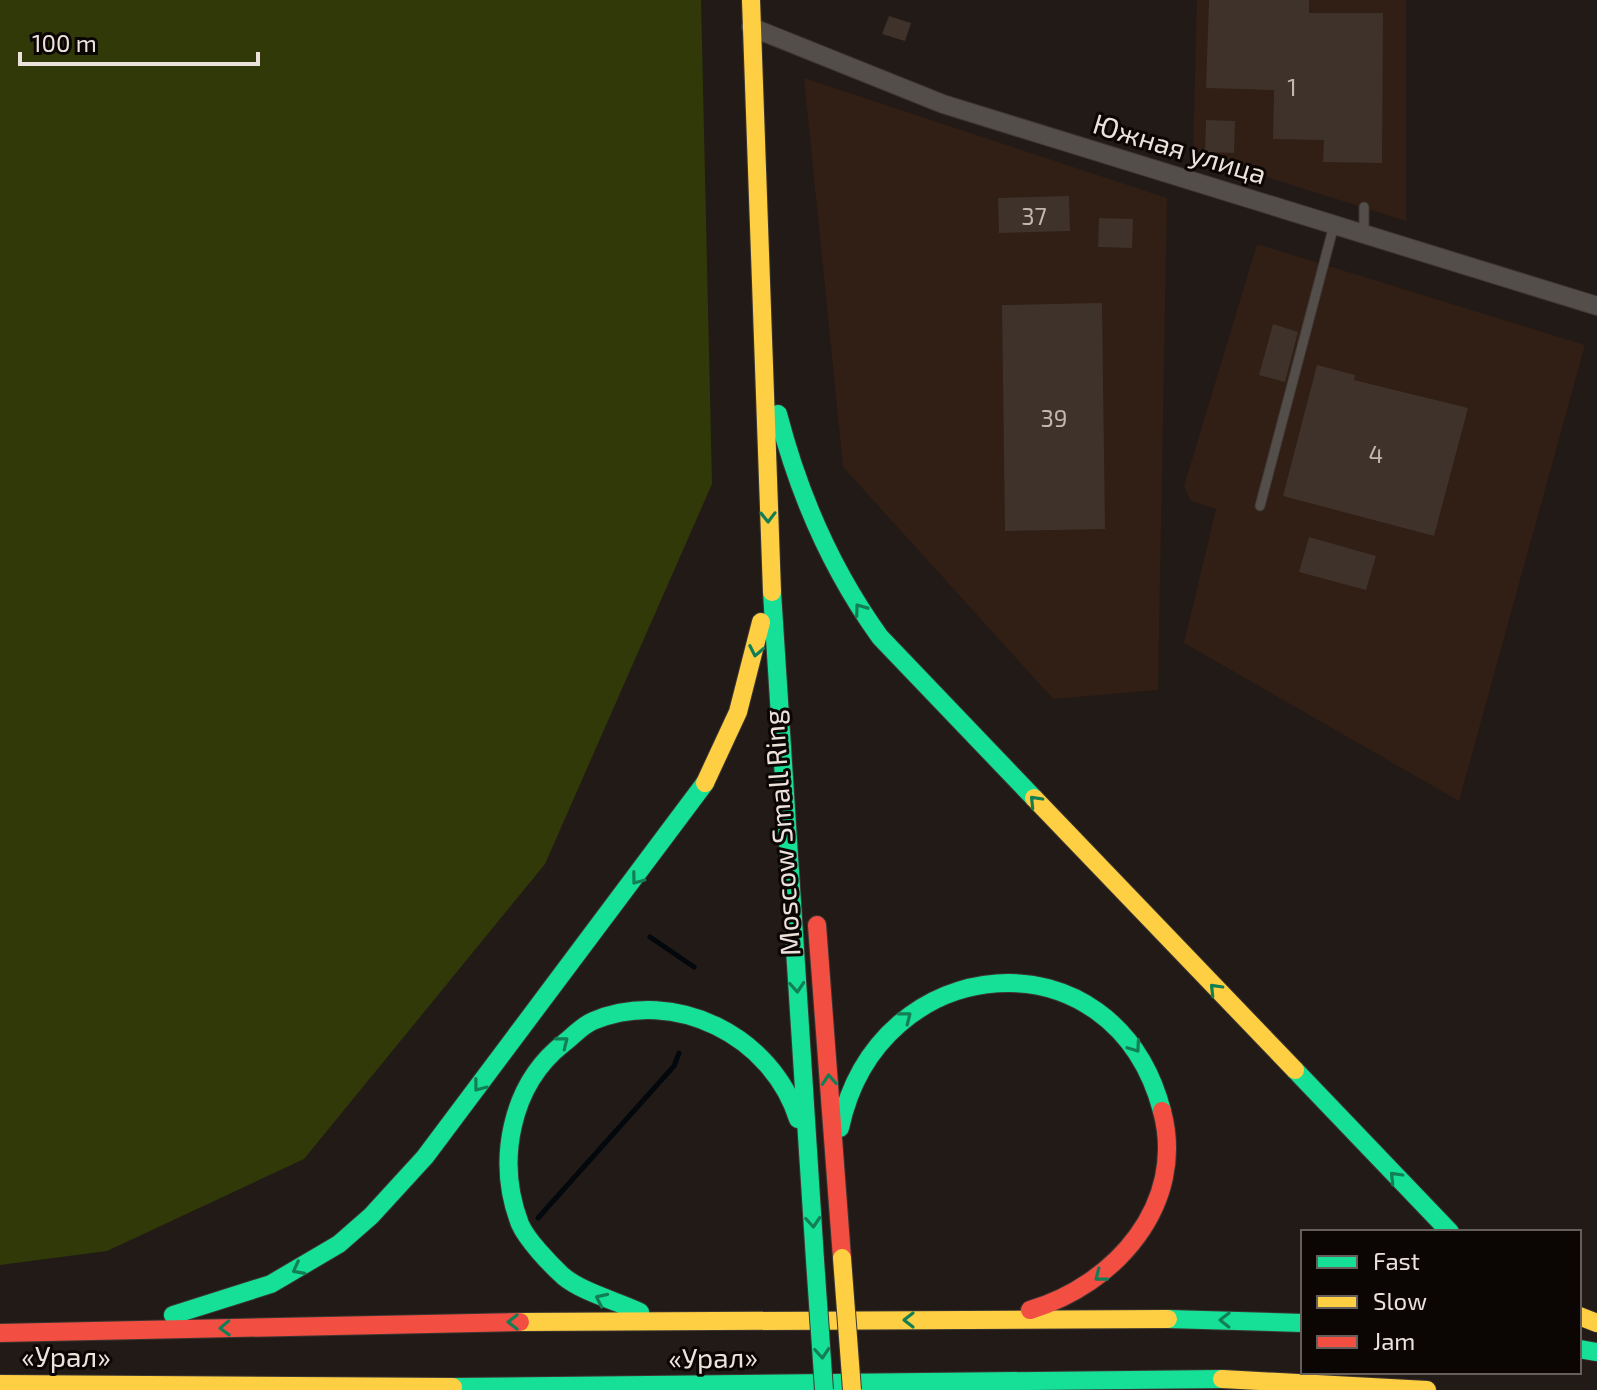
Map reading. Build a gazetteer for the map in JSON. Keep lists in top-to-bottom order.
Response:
{
  "streets": {
    "highway": ["Moscow Small Ring", "«Урал»"],
    "street": ["Южная улица"]
  },
  "crossings": [
    ["Южная улица", "Moscow Small Ring"]
  ],
  "house_numbers": [
    "1",
    "37",
    "39",
    "4"
  ],
  "legend": ["Fast", "Slow", "Jam"],
  "scale_bar": "100 m"
}
